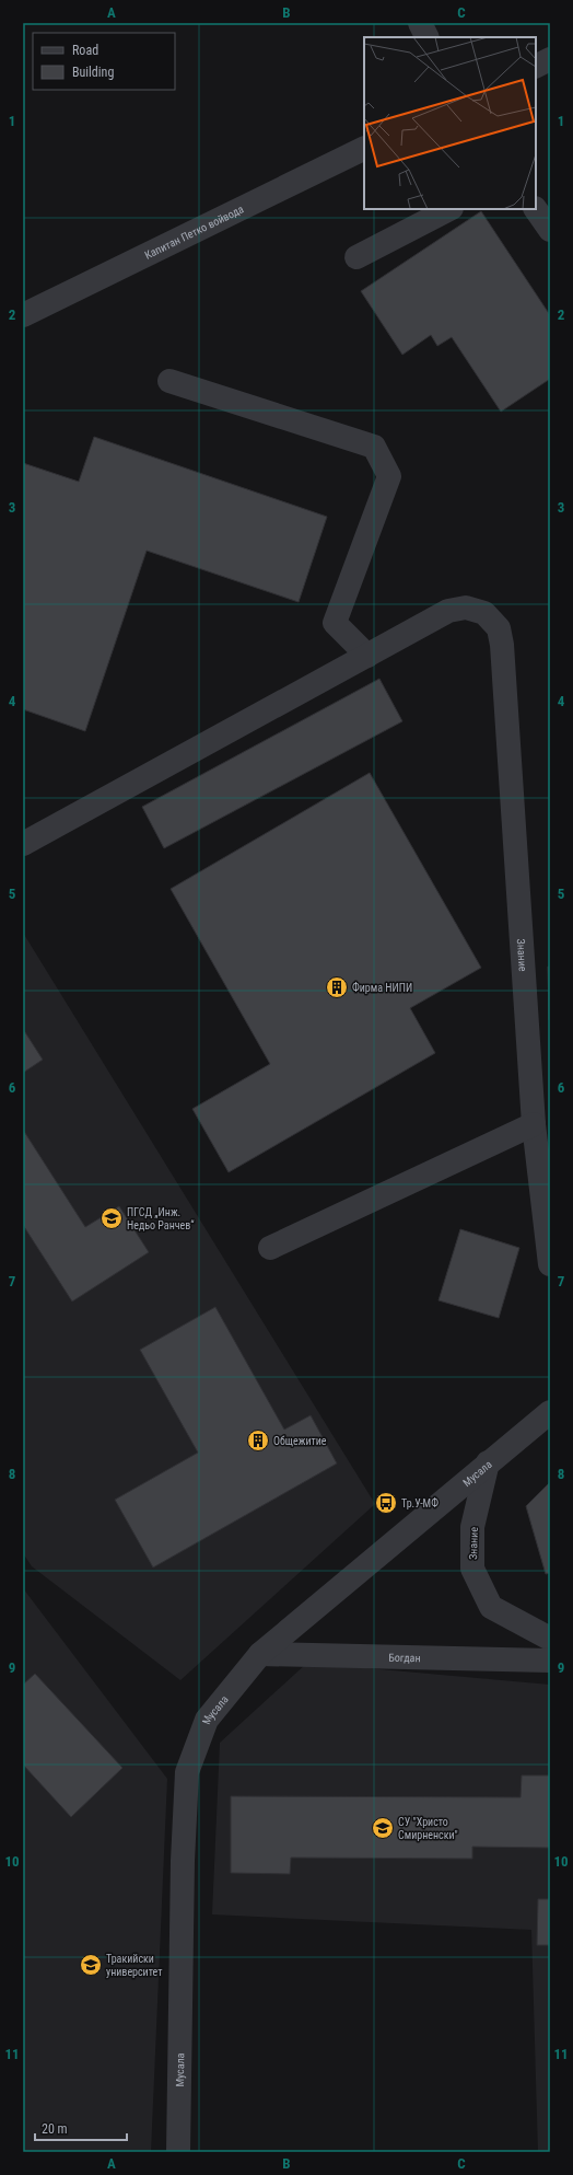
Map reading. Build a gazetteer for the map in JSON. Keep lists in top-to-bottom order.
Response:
{
  "streets": {
    "street": [
      "Капитан Петко войвода",
      "Знание",
      "Мусала",
      "Богдан"
    ]
  },
  "crossings": [
    ["Знание", "Мусала"],
    ["Мусала", "Богдан"]
  ],
  "places": {
    "building": ["Фирма НИПИ", "Общежитие"],
    "school or university": ["ПГСД „Инж. Недьо Ранчев“", "СУ \"Христо Смирненски\"", "Тракийски университет"],
    "bus stop": ["Тр.У-МФ"]
  },
  "legend": ["Road", "Building"],
  "scale_bar": "20 m",
  "grid": {
    "columns": ["A", "B", "C"],
    "rows": [
      "1",
      "2",
      "3",
      "4",
      "5",
      "6",
      "7",
      "8",
      "9",
      "10",
      "11"
    ]
  }
}
